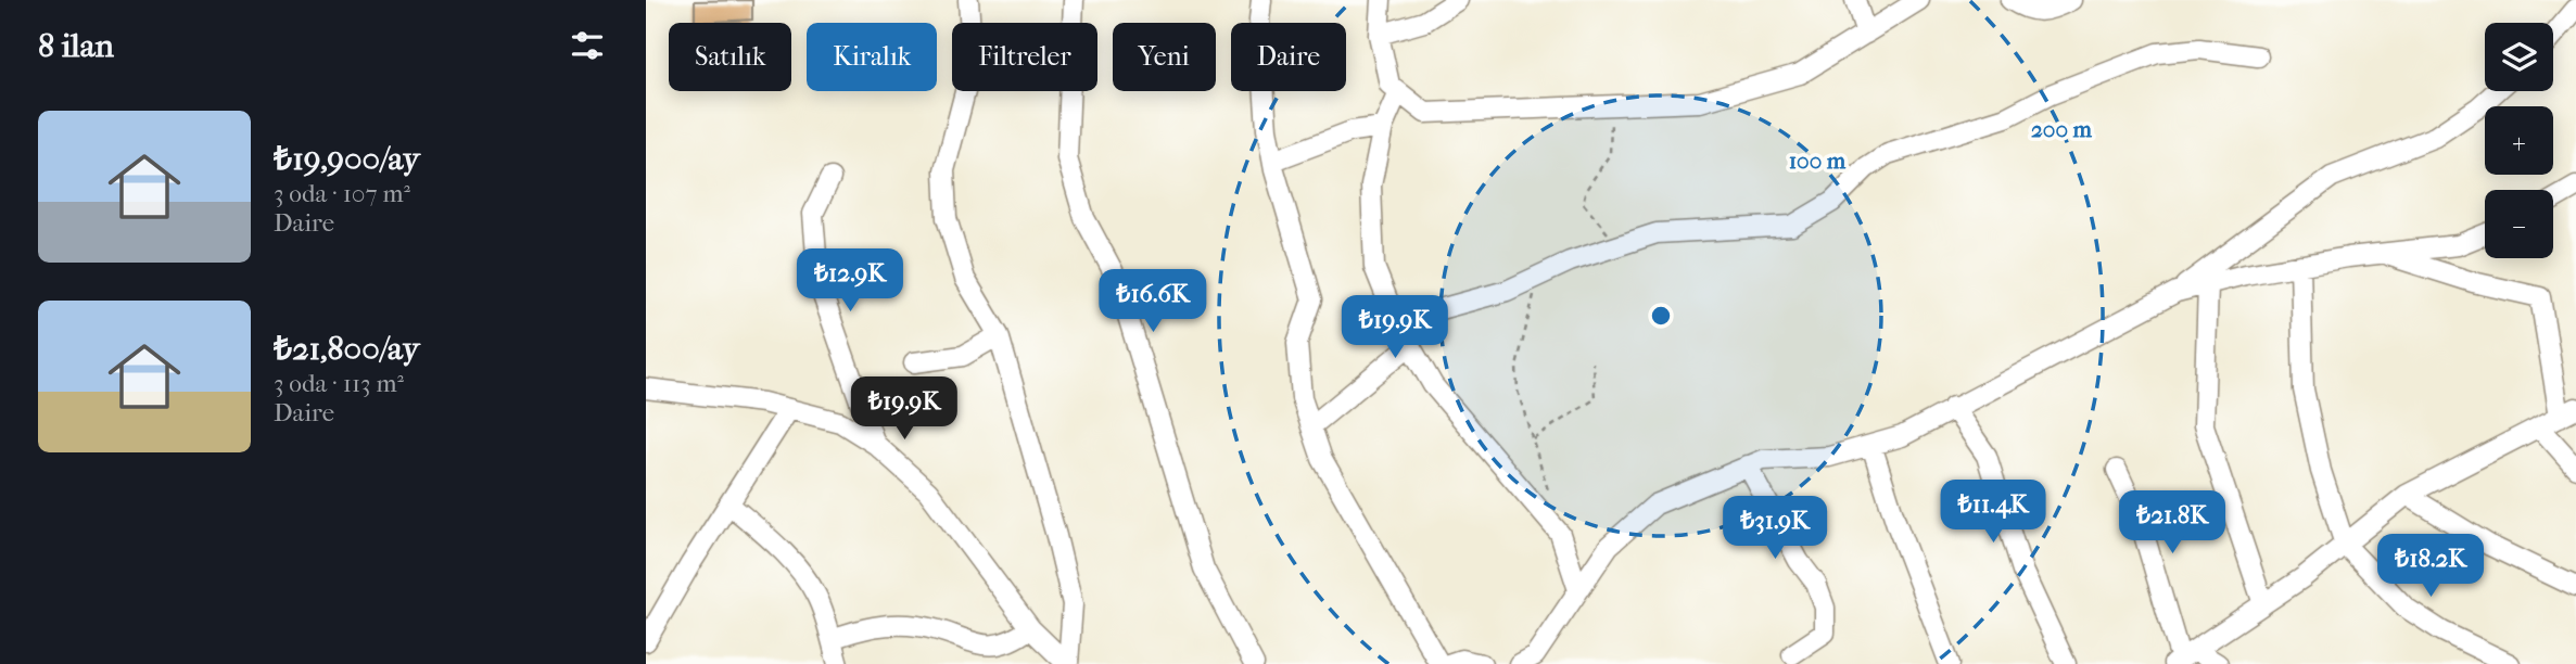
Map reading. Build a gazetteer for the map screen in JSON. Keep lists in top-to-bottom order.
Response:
{
  "page": {
    "heading": "8 ilan",
    "map_buttons": ["+", "−"],
    "chip": [
      "Satılık",
      "Kiralık",
      "Filtreler",
      "Yeni",
      "Daire"
    ],
    "list": [
      {
        "name": "₺19,900/ay",
        "note": "3 oda · 107 m² · Daire"
      },
      {
        "name": "₺21,800/ay",
        "note": "3 oda · 113 m² · Daire"
      }
    ],
    "price": [
      "₺12.9K",
      "₺16.6K",
      "₺19.9K",
      "₺19.9K",
      "₺11.4K",
      "₺21.8K",
      "₺31.9K",
      "₺18.2K"
    ]
  },
  "rings": ["200 m", "100 m"]
}
